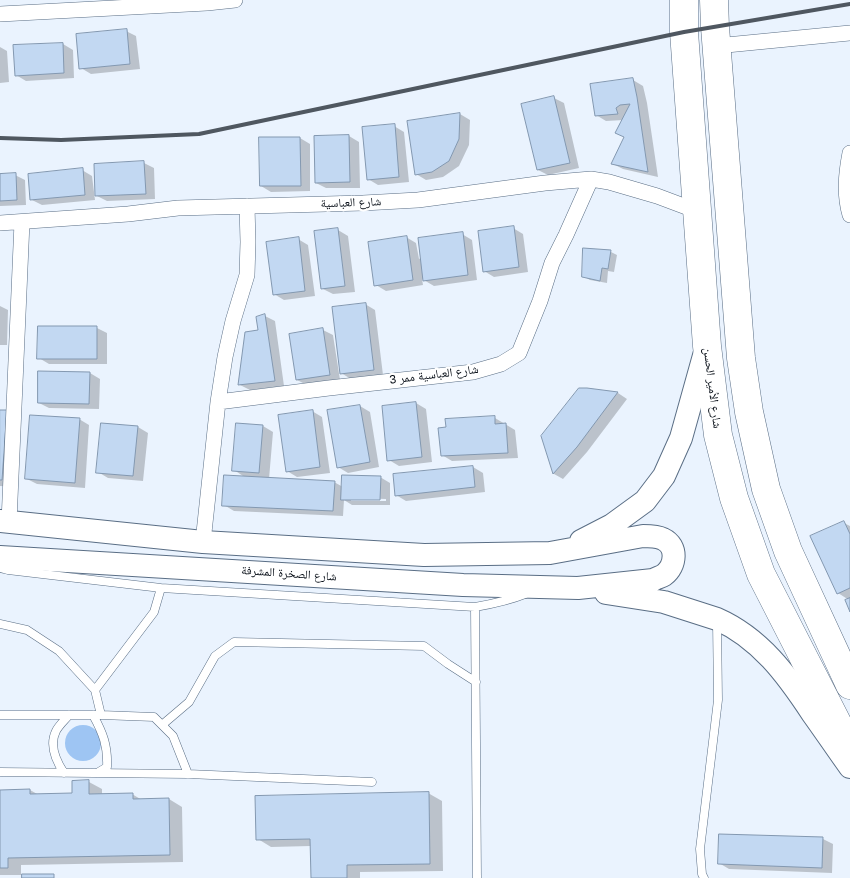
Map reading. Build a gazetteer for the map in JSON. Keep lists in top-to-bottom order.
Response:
{
  "streets": {
    "highway": ["شارع الأمير الحسن"],
    "main road": ["شارع الصخرة المشرفة"],
    "street": ["شارع العباسية", "شارع العباسية ممر 3"]
  },
  "crossings": [
    ["شارع العباسية", "شارع العباسية ممر 3"],
    ["شارع العباسية", "شارع الأمير الحسن"]
  ]
}
